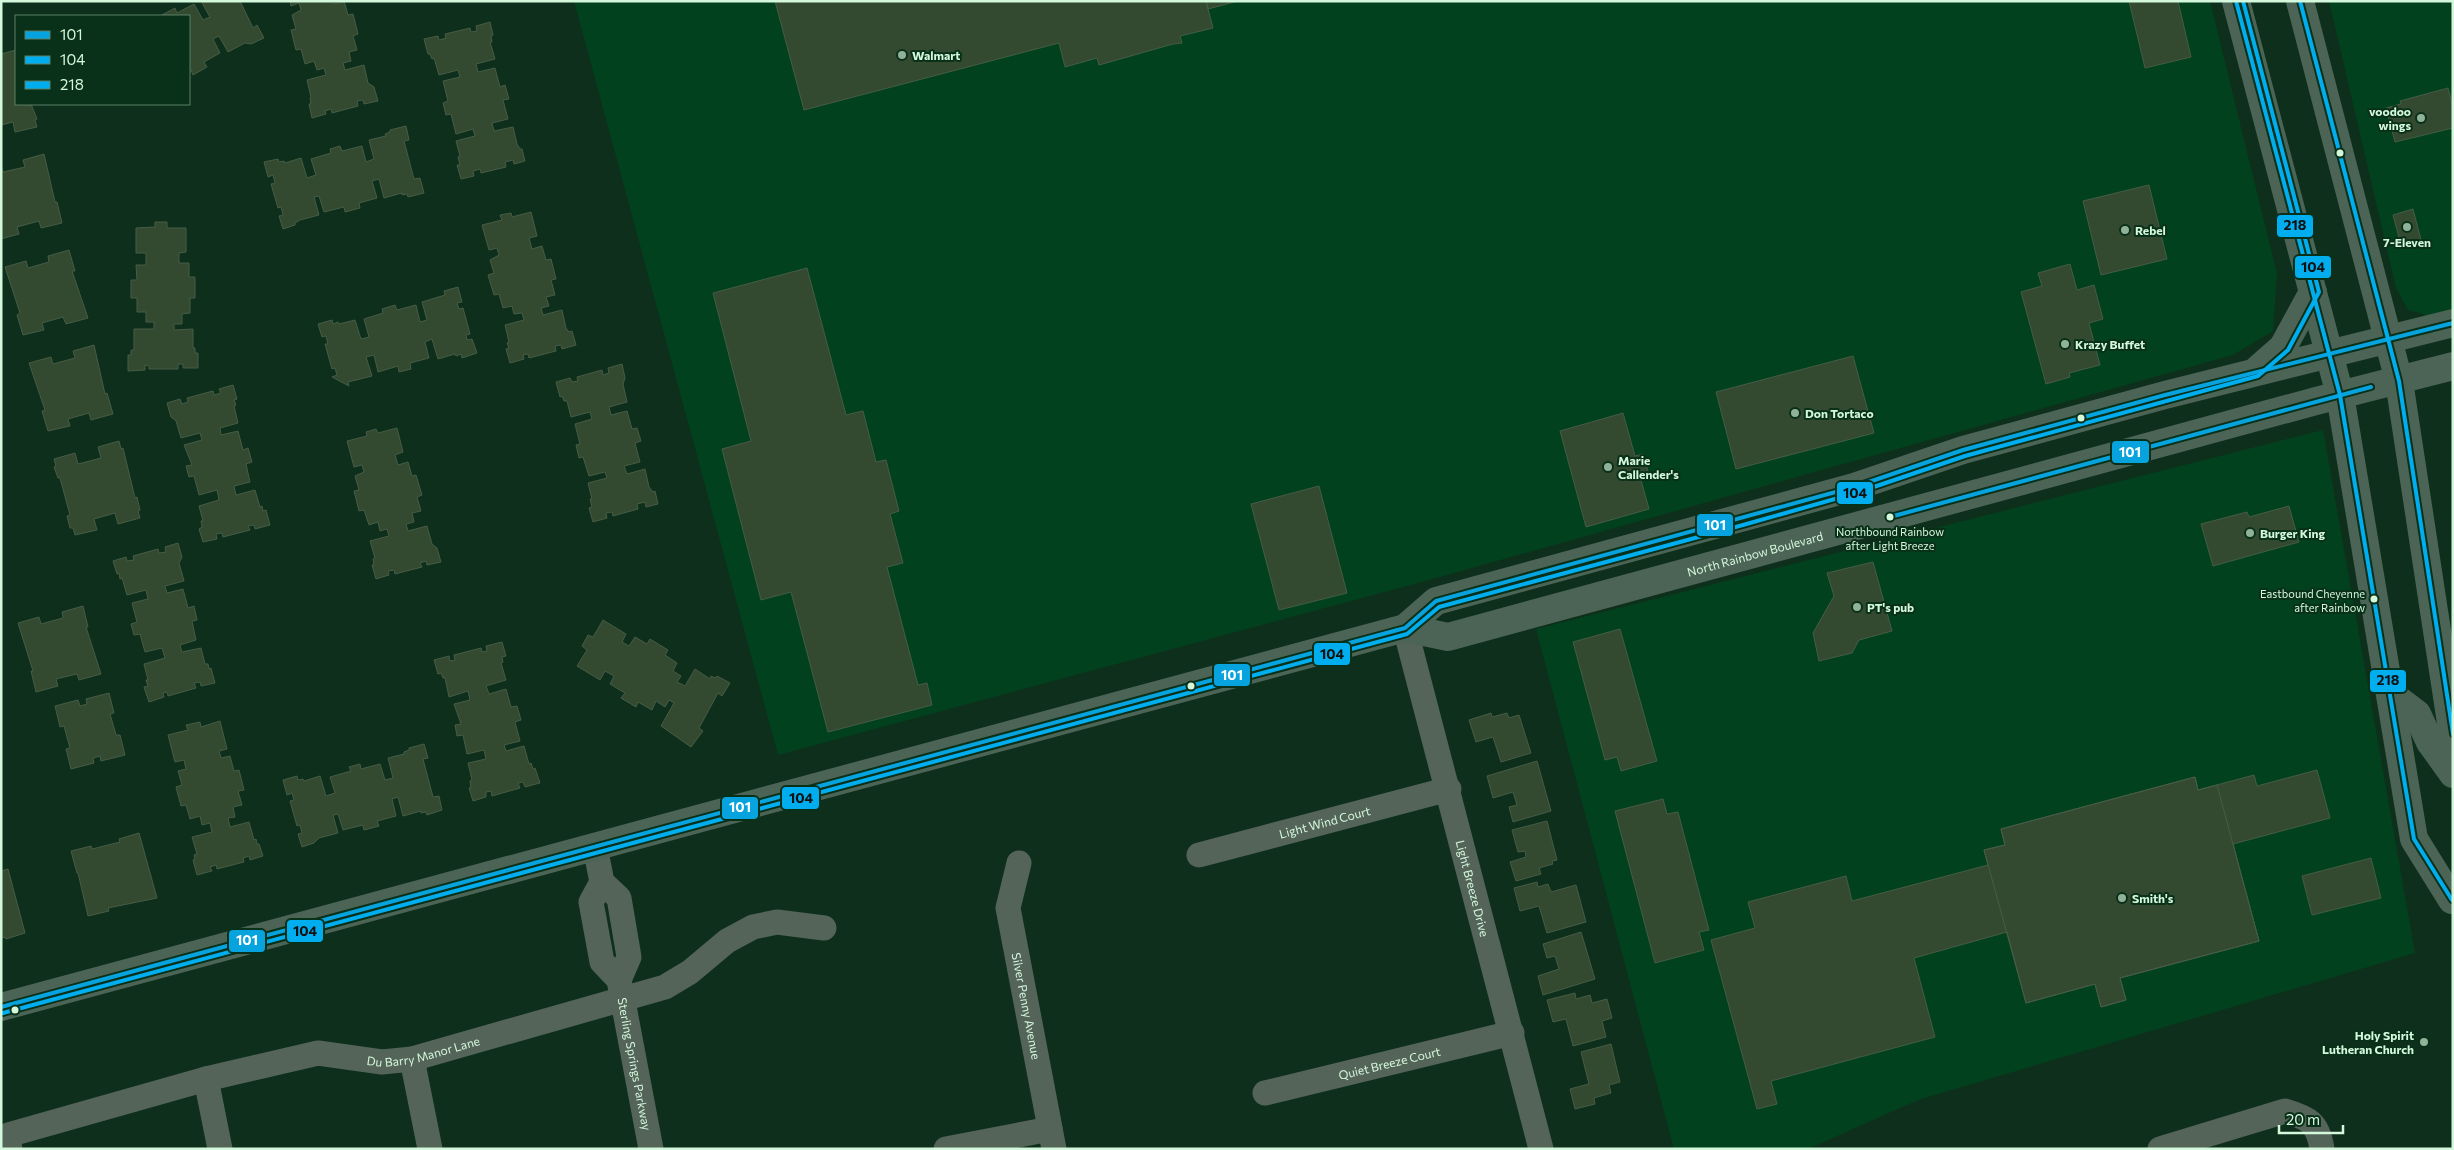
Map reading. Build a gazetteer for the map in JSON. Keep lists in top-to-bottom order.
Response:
{
  "streets": {
    "main road": ["North Rainbow Boulevard"],
    "street": [
      "Light Wind Court",
      "Light Breeze Drive",
      "Silver Penny Avenue",
      "Du Barry Manor Lane",
      "Quiet Breeze Court",
      "Sterling Springs Parkway"
    ]
  },
  "crossings": [
    ["North Rainbow Boulevard", "Light Breeze Drive"],
    ["North Rainbow Boulevard", "Sterling Springs Parkway"],
    ["Light Wind Court", "Light Breeze Drive"],
    ["Light Breeze Drive", "Quiet Breeze Court"],
    ["Du Barry Manor Lane", "Sterling Springs Parkway"]
  ],
  "places": [
    "Walmart",
    "voodoo wings",
    "7-Eleven",
    "Rebel",
    "Krazy Buffet",
    "Don Tortaco",
    "Marie Callender's",
    "Northbound Rainbow after Light Breeze",
    "Burger King",
    "Eastbound Cheyenne after Rainbow",
    "PT's pub",
    "Smith's",
    "Holy Spirit Lutheran Church"
  ],
  "lines": ["transit line 104", "transit line 218", "transit line 101"],
  "legend": ["101", "104", "218"],
  "scale_bar": "20 m"
}
